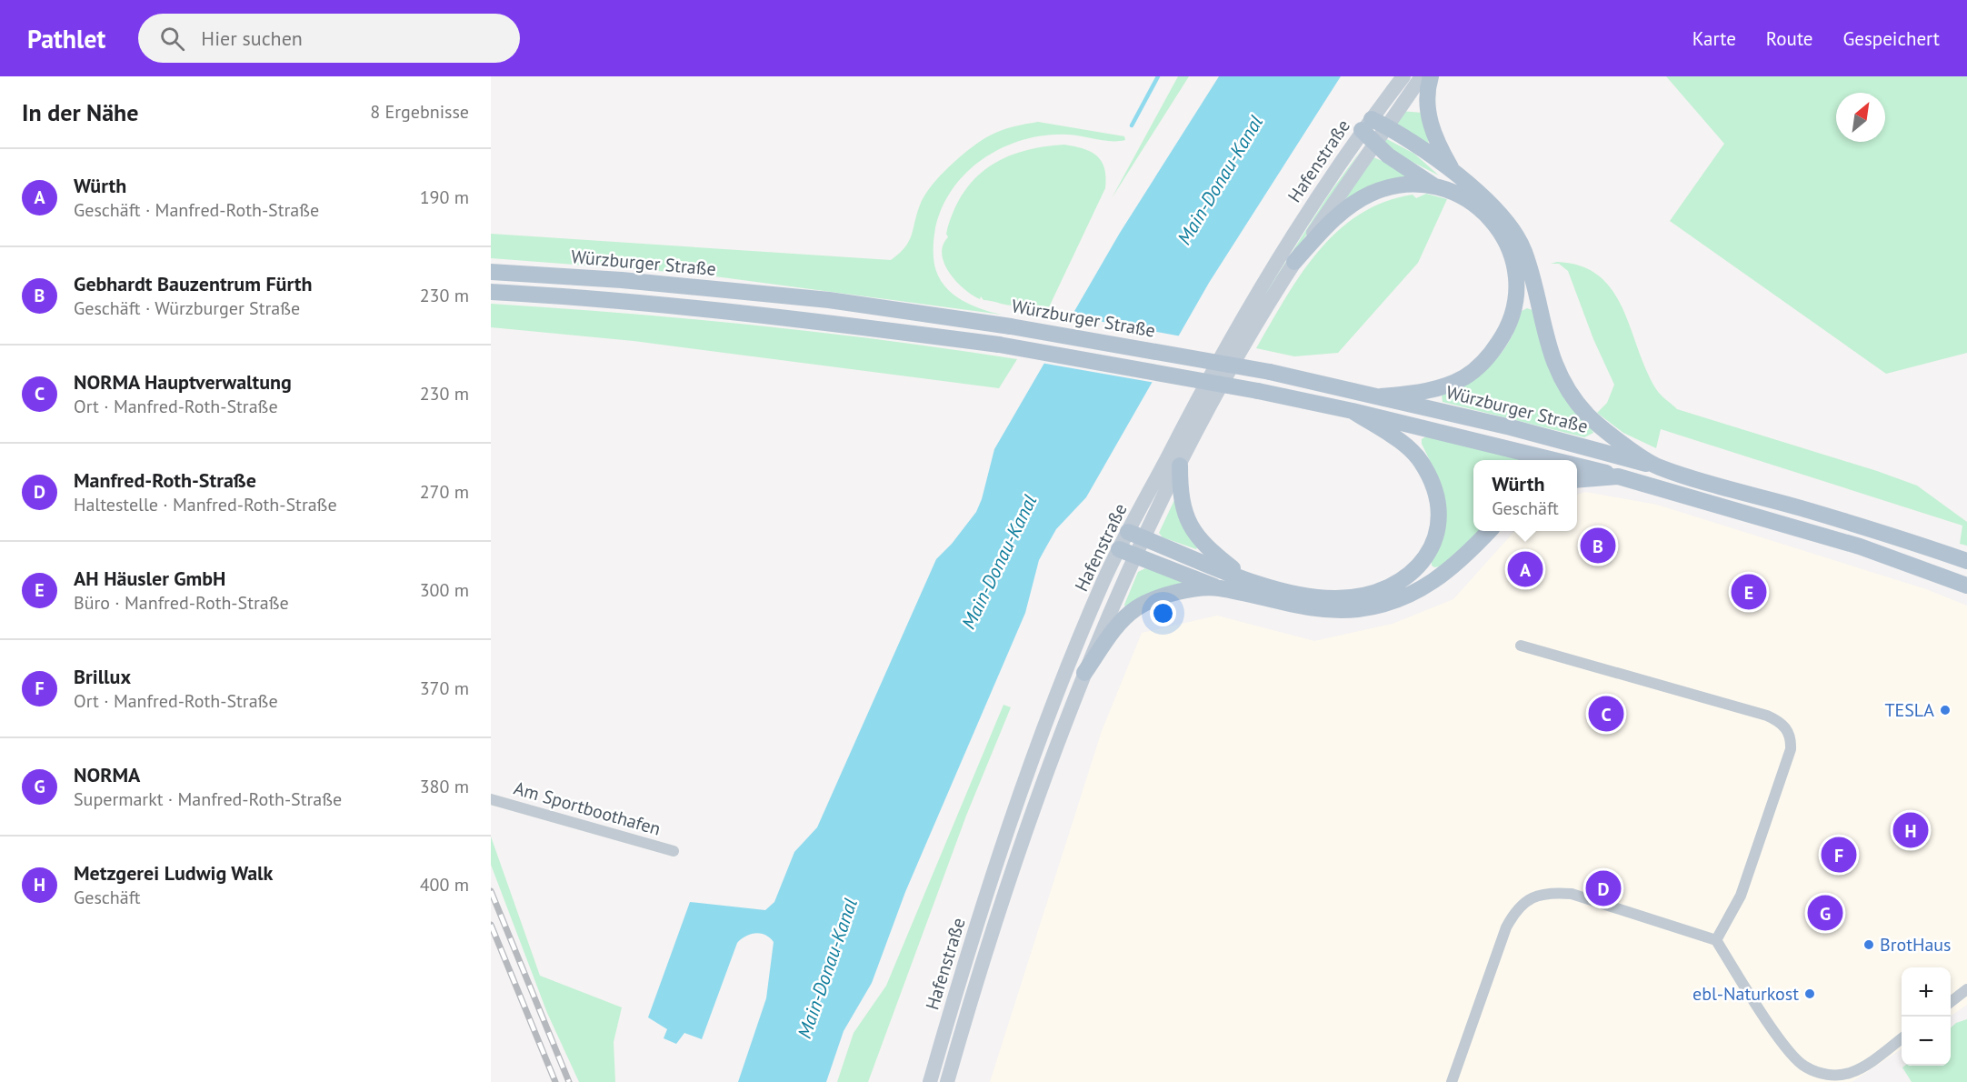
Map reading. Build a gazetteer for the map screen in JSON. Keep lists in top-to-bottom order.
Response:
{
  "streets": {
    "main road": ["Hafenstraße", "Würzburger Straße"],
    "street": ["Am Sportboothafen"]
  },
  "water": ["Main-Donau-Kanal"],
  "places": ["TESLA", "BrotHaus", "ebl-Naturkost"],
  "north": "top right",
  "page": {
    "header": "Pathlet",
    "search": "Hier suchen",
    "nav": ["Karte", "Route", "Gespeichert"],
    "heading": ["In der Nähe", "8 Ergebnisse"],
    "list": [
      {
        "mark": "A",
        "name": "Würth",
        "note": "Geschäft · Manfred-Roth-Straße",
        "value": "190 m"
      },
      {
        "mark": "B",
        "name": "Gebhardt Bauzentrum Fürth",
        "note": "Geschäft · Würzburger Straße",
        "value": "230 m"
      },
      {
        "mark": "C",
        "name": "NORMA Hauptverwaltung",
        "note": "Ort · Manfred-Roth-Straße",
        "value": "230 m"
      },
      {
        "mark": "D",
        "name": "Manfred-Roth-Straße",
        "note": "Haltestelle · Manfred-Roth-Straße",
        "value": "270 m"
      },
      {
        "mark": "E",
        "name": "AH Häusler GmbH",
        "note": "Büro · Manfred-Roth-Straße",
        "value": "300 m"
      },
      {
        "mark": "F",
        "name": "Brillux",
        "note": "Ort · Manfred-Roth-Straße",
        "value": "370 m"
      },
      {
        "mark": "G",
        "name": "NORMA",
        "note": "Supermarkt · Manfred-Roth-Straße",
        "value": "380 m"
      },
      {
        "mark": "H",
        "name": "Metzgerei Ludwig Walk",
        "note": "Geschäft",
        "value": "400 m"
      }
    ],
    "popup": ["Würth", "Geschäft"],
    "pins": [
      "B",
      "A",
      "E",
      "C",
      "H",
      "F",
      "D",
      "G"
    ],
    "map_buttons": ["+", "−"]
  }
}
